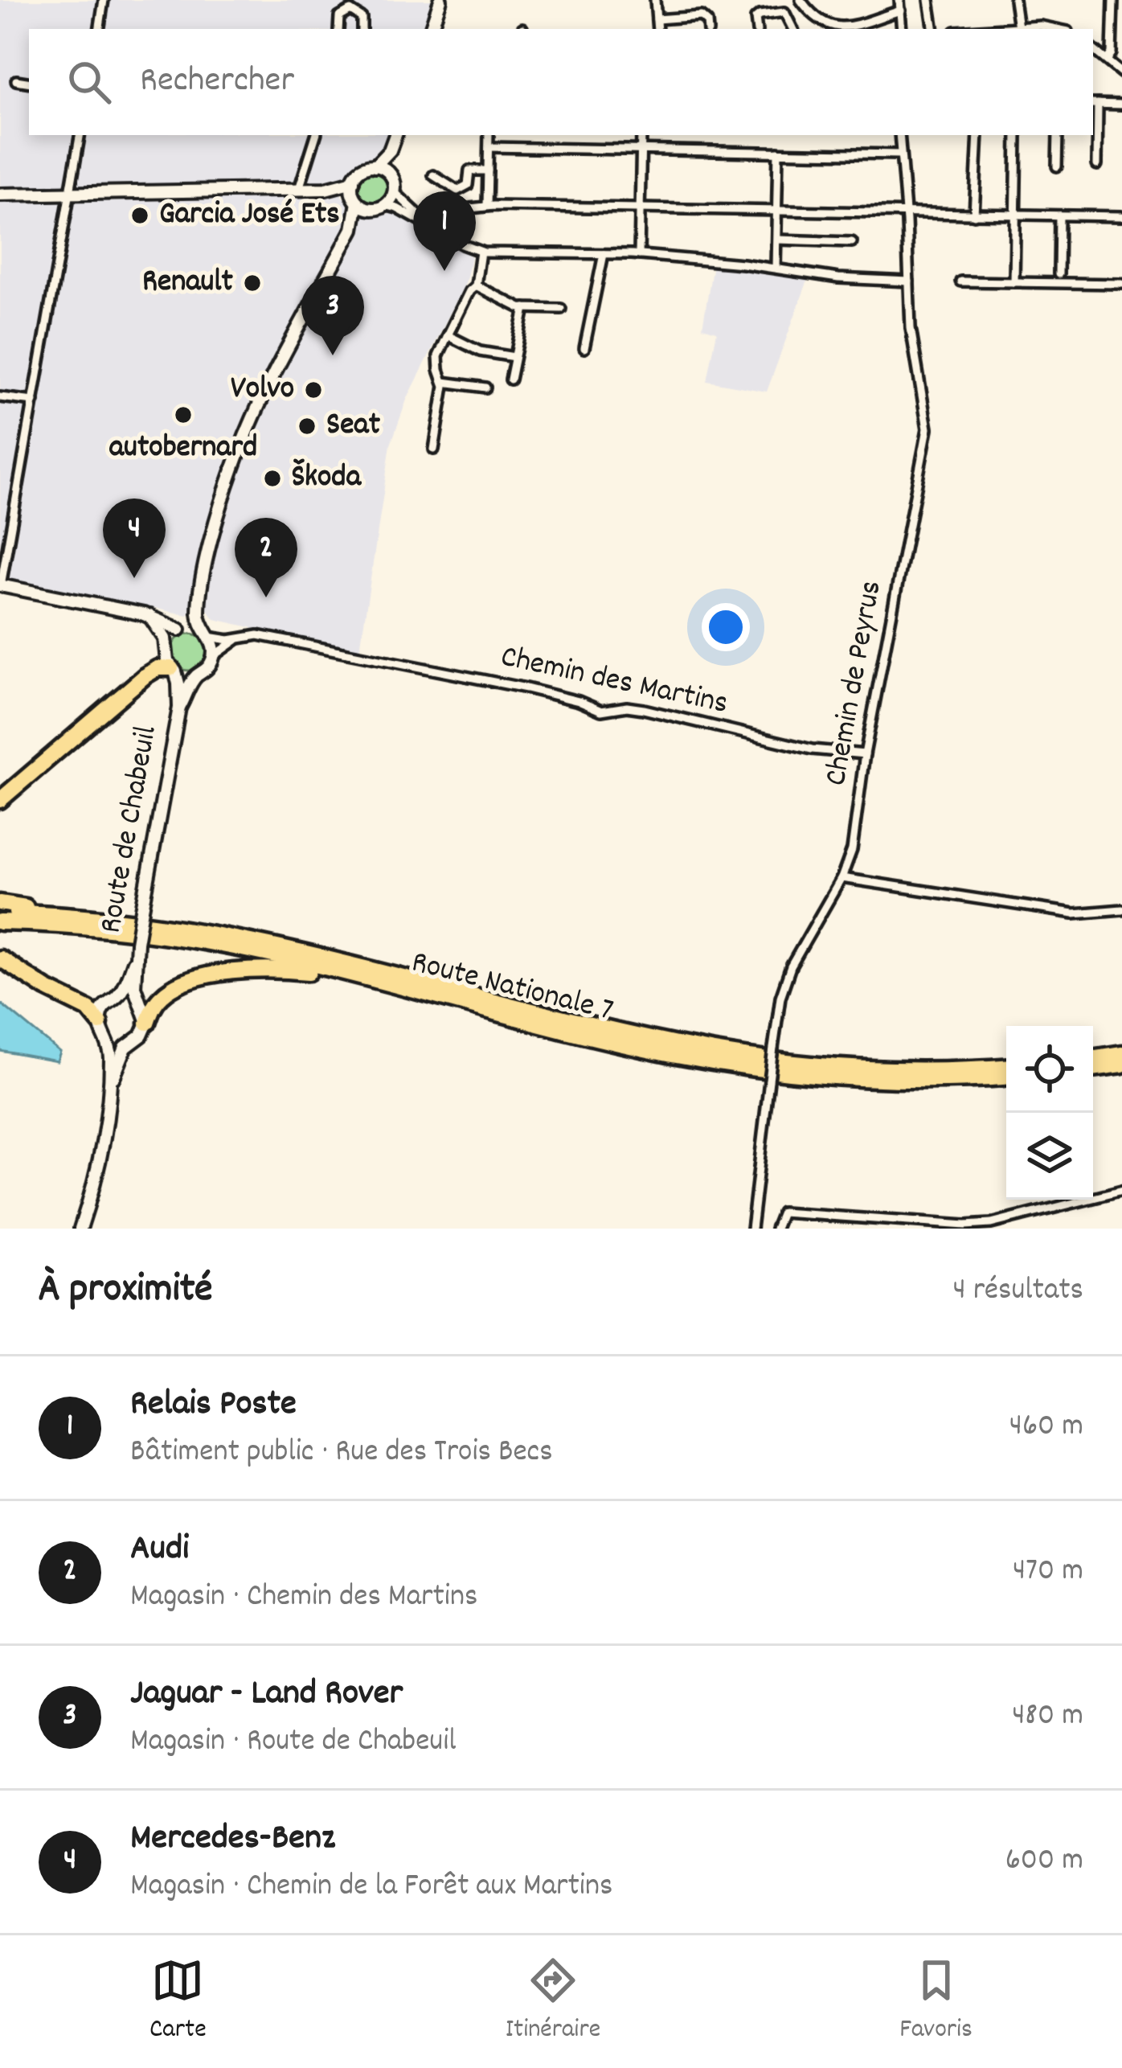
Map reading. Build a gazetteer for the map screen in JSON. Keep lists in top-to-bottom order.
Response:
{
  "streets": {
    "highway": ["Route Nationale 7"],
    "main road": ["Route de Chabeuil"],
    "street": ["Chemin des Martins", "Chemin de Peyrus"]
  },
  "crossings": [
    ["Chemin des Martins", "Chemin de Peyrus"]
  ],
  "places": [
    "Garcia José Ets",
    "Renault",
    "Volvo",
    "autobernard",
    "Seat",
    "Škoda"
  ],
  "page": {
    "search": "Rechercher",
    "pins": [
      "1",
      "3",
      "4",
      "2"
    ],
    "heading": ["À proximité", "4 résultats"],
    "list": [
      {
        "mark": "1",
        "name": "Relais Poste",
        "note": "Bâtiment public · Rue des Trois Becs",
        "value": "460 m"
      },
      {
        "mark": "2",
        "name": "Audi",
        "note": "Magasin · Chemin des Martins",
        "value": "470 m"
      },
      {
        "mark": "3",
        "name": "Jaguar - Land Rover",
        "note": "Magasin · Route de Chabeuil",
        "value": "480 m"
      },
      {
        "mark": "4",
        "name": "Mercedes-Benz",
        "note": "Magasin · Chemin de la Forêt aux Martins",
        "value": "600 m"
      }
    ],
    "nav": ["Carte", "Itinéraire", "Favoris"]
  }
}
